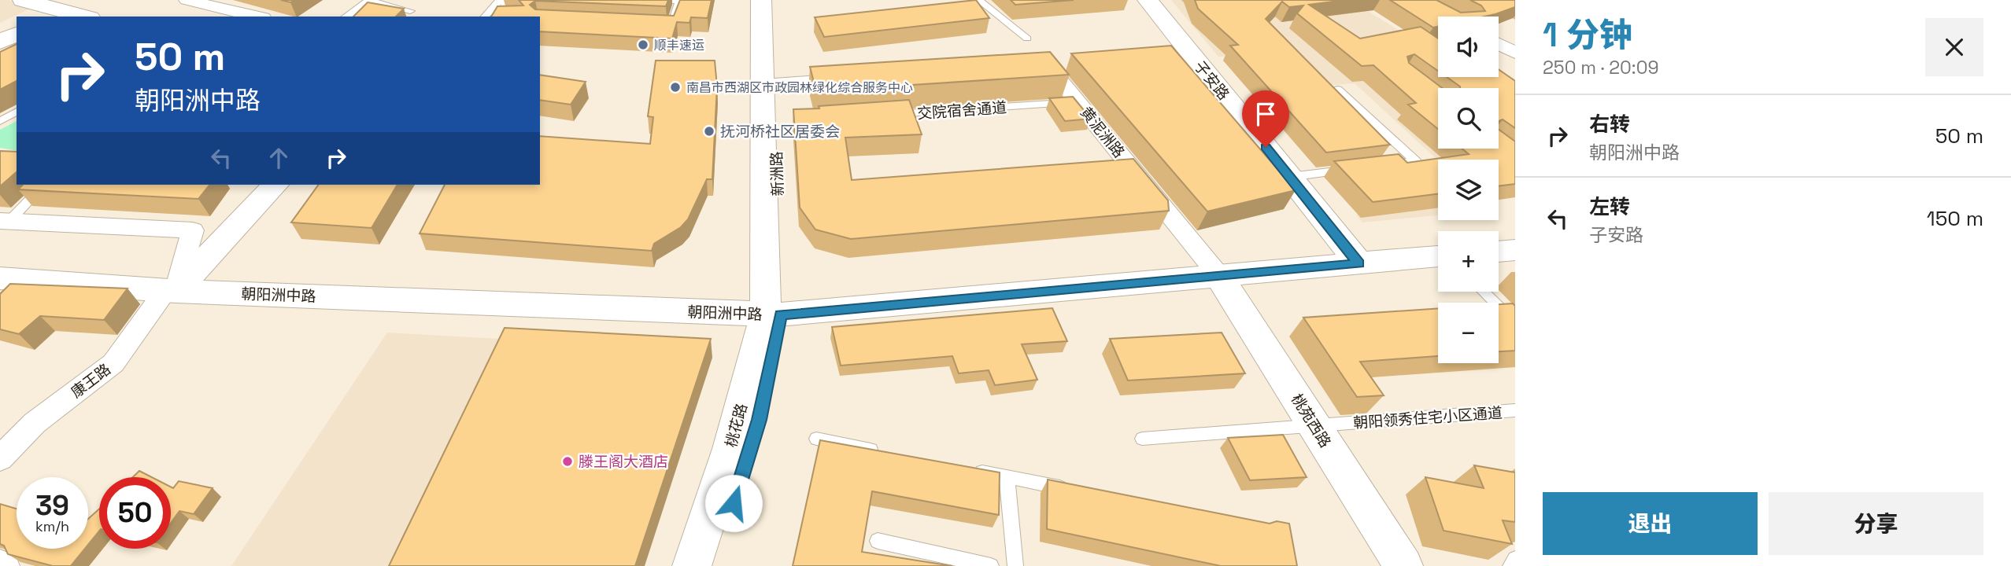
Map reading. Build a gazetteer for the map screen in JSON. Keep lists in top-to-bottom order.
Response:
{
  "streets": {
    "main road": [
      "子安路",
      "新洲路",
      "朝阳洲中路",
      "康王路",
      "桃苑西路",
      "桃花路"
    ],
    "street": ["黄泥洲路"],
    "lane": ["交院宿舍通道", "朝阳领秀住宅小区通道"]
  },
  "crossings": [
    ["子安路", "朝阳洲中路"],
    ["交院宿舍通道", "黄泥洲路"],
    ["黄泥洲路", "朝阳洲中路"],
    ["黄泥洲路", "桃苑西路"],
    ["新洲路", "朝阳洲中路"],
    ["新洲路", "桃花路"],
    ["朝阳洲中路", "康王路"],
    ["朝阳洲中路", "桃苑西路"],
    ["朝阳洲中路", "桃花路"],
    ["朝阳领秀住宅小区通道", "桃苑西路"]
  ],
  "places": [
    "顺丰速运",
    "南昌市西湖区市政园林绿化综合服务中心",
    "抚河桥社区居委会",
    "滕王阁大酒店"
  ],
  "page": {
    "heading": ["1 分钟", "250 m · 20:09"],
    "map_buttons": ["+", "−"],
    "turn": ["50 m", "朝阳洲中路"],
    "list": [
      {
        "name": "右转",
        "note": "朝阳洲中路",
        "value": "50 m"
      },
      {
        "name": "左转",
        "note": "子安路",
        "value": "150 m"
      }
    ],
    "speed": "39 km/h",
    "limit": "50",
    "buttons": ["退出", "分享"]
  }
}
